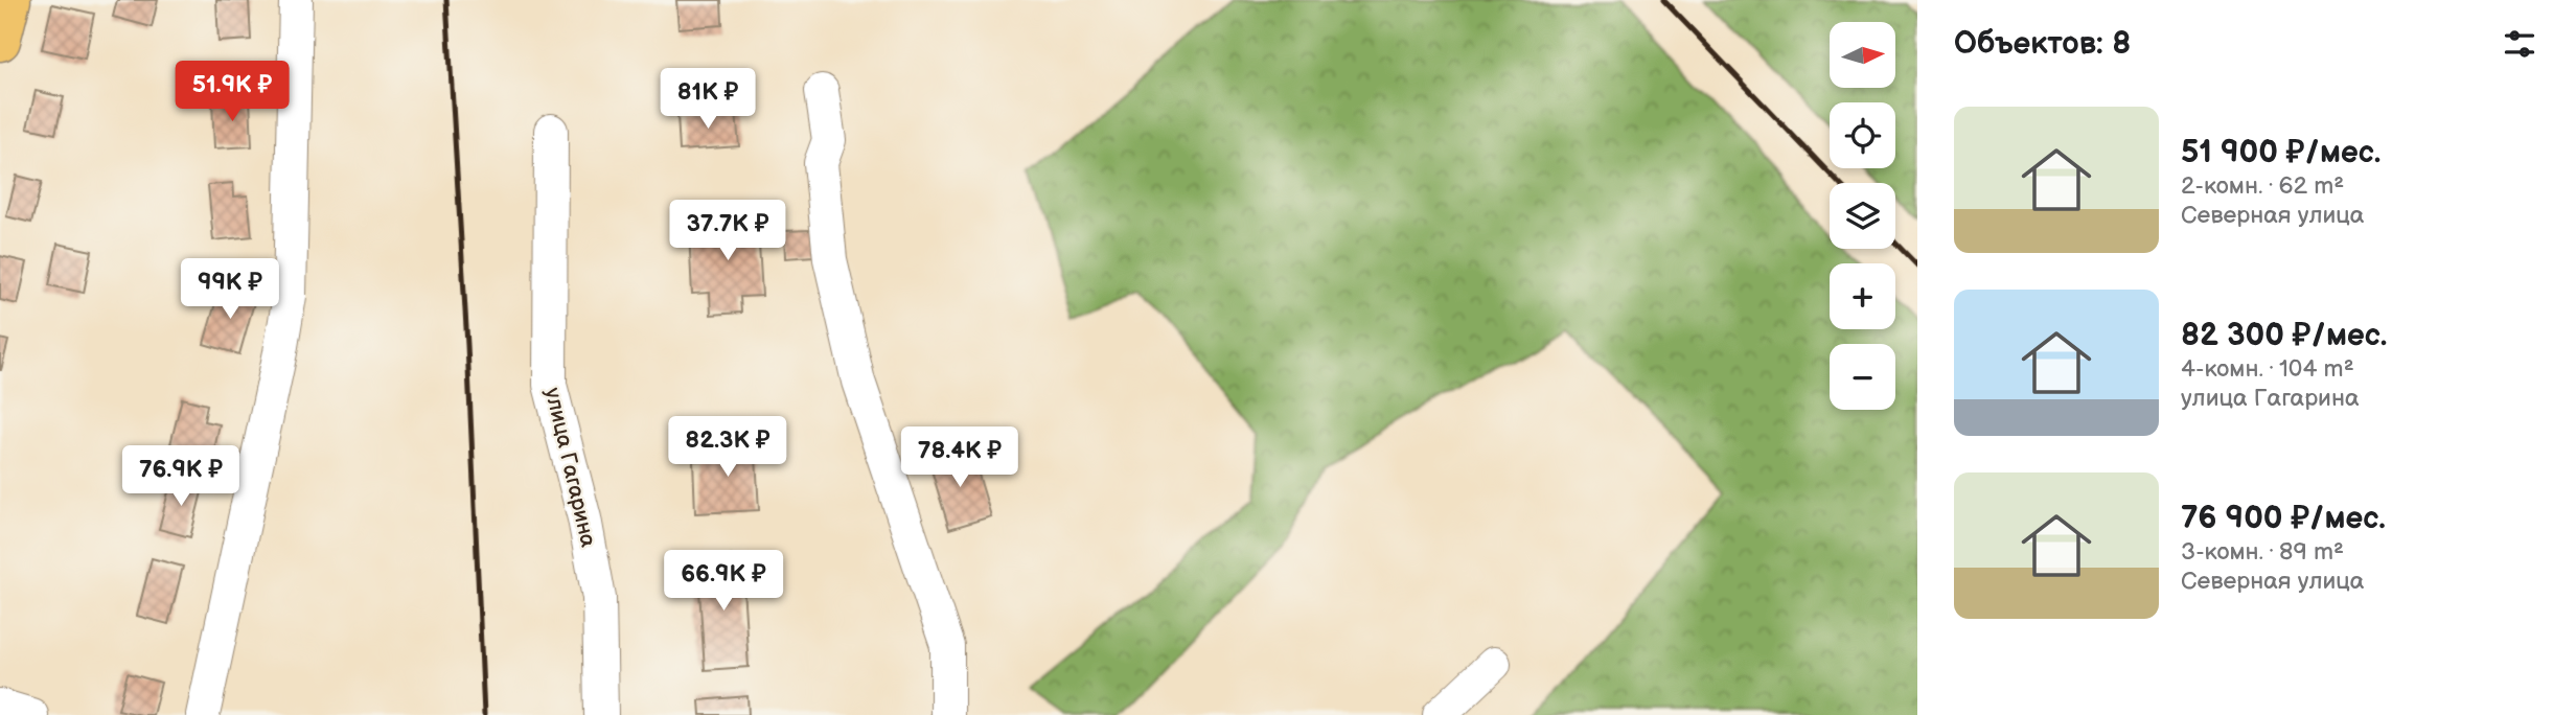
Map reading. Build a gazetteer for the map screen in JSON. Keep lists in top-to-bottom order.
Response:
{
  "streets": {
    "street": ["улица Гагарина"]
  },
  "north": "right",
  "page": {
    "heading": "Объектов: 8",
    "map_buttons": ["+", "−"],
    "price": [
      "51.9K ₽",
      "81K ₽",
      "37.7K ₽",
      "99K ₽",
      "82.3K ₽",
      "78.4K ₽",
      "76.9K ₽",
      "66.9K ₽"
    ],
    "list": [
      {
        "name": "51 900 ₽/мес.",
        "note": "2-комн. · 62 m² · Северная улица"
      },
      {
        "name": "82 300 ₽/мес.",
        "note": "4-комн. · 104 m² · улица Гагарина"
      },
      {
        "name": "76 900 ₽/мес.",
        "note": "3-комн. · 89 m² · Северная улица"
      }
    ]
  }
}
